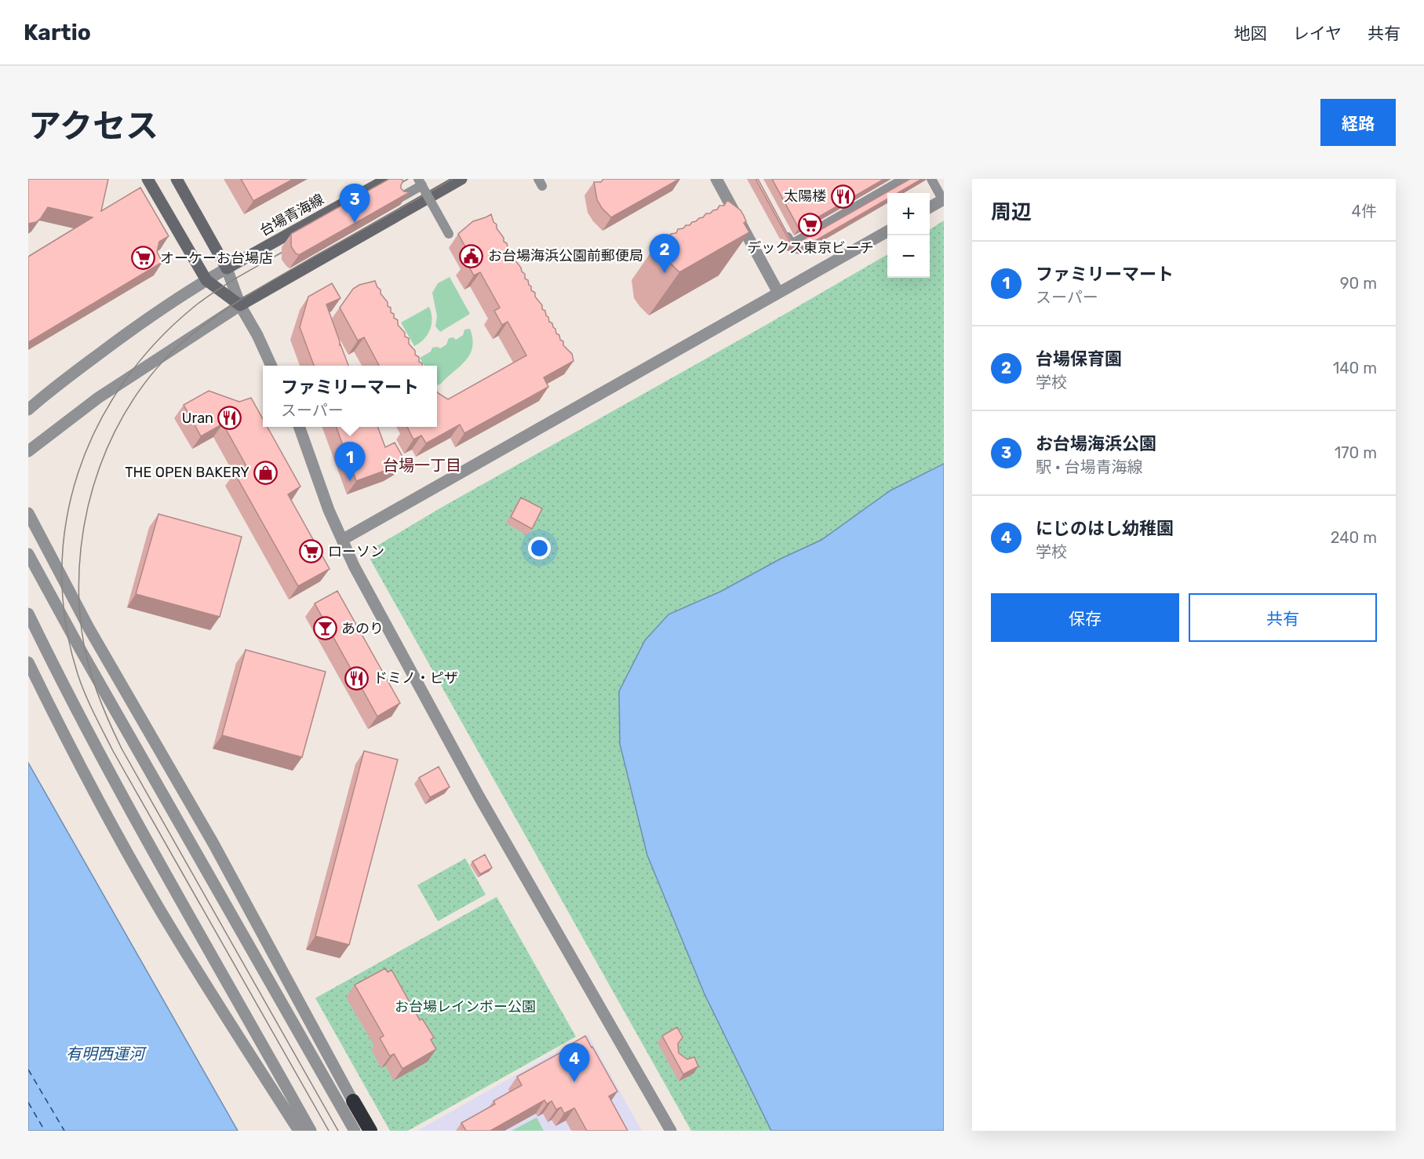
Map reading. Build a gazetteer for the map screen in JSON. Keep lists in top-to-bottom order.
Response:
{
  "streets": {
    "main road": ["台場青海線"]
  },
  "districts": ["台場一丁目"],
  "water": ["有明西運河"],
  "parks": ["お台場レインボー公園"],
  "places": {
    "restaurant": ["太陽楼", "Uran", "ドミノ・ピザ"],
    "supermarket": ["デックス東京ビーチ", "オーケーお台場店", "ローソン"],
    "public building": ["お台場海浜公園前郵便局"],
    "shop": ["THE OPEN BAKERY"],
    "bar": ["あのり"]
  },
  "page": {
    "header": "Kartio",
    "nav": ["地図", "レイヤ", "共有"],
    "title": "アクセス",
    "buttons": [
      "経路",
      ["保存", "共有"]
    ],
    "heading": ["周辺", "4件"],
    "pins": [
      "3",
      "2",
      "1",
      "4"
    ],
    "map_buttons": ["+", "−"],
    "list": [
      {
        "mark": "1",
        "name": "ファミリーマート",
        "note": "スーパー",
        "value": "90 m"
      },
      {
        "mark": "2",
        "name": "台場保育園",
        "note": "学校",
        "value": "140 m"
      },
      {
        "mark": "3",
        "name": "お台場海浜公園",
        "note": "駅 · 台場青海線",
        "value": "170 m"
      },
      {
        "mark": "4",
        "name": "にじのはし幼稚園",
        "note": "学校",
        "value": "240 m"
      }
    ],
    "popup": ["ファミリーマート", "スーパー"]
  }
}
